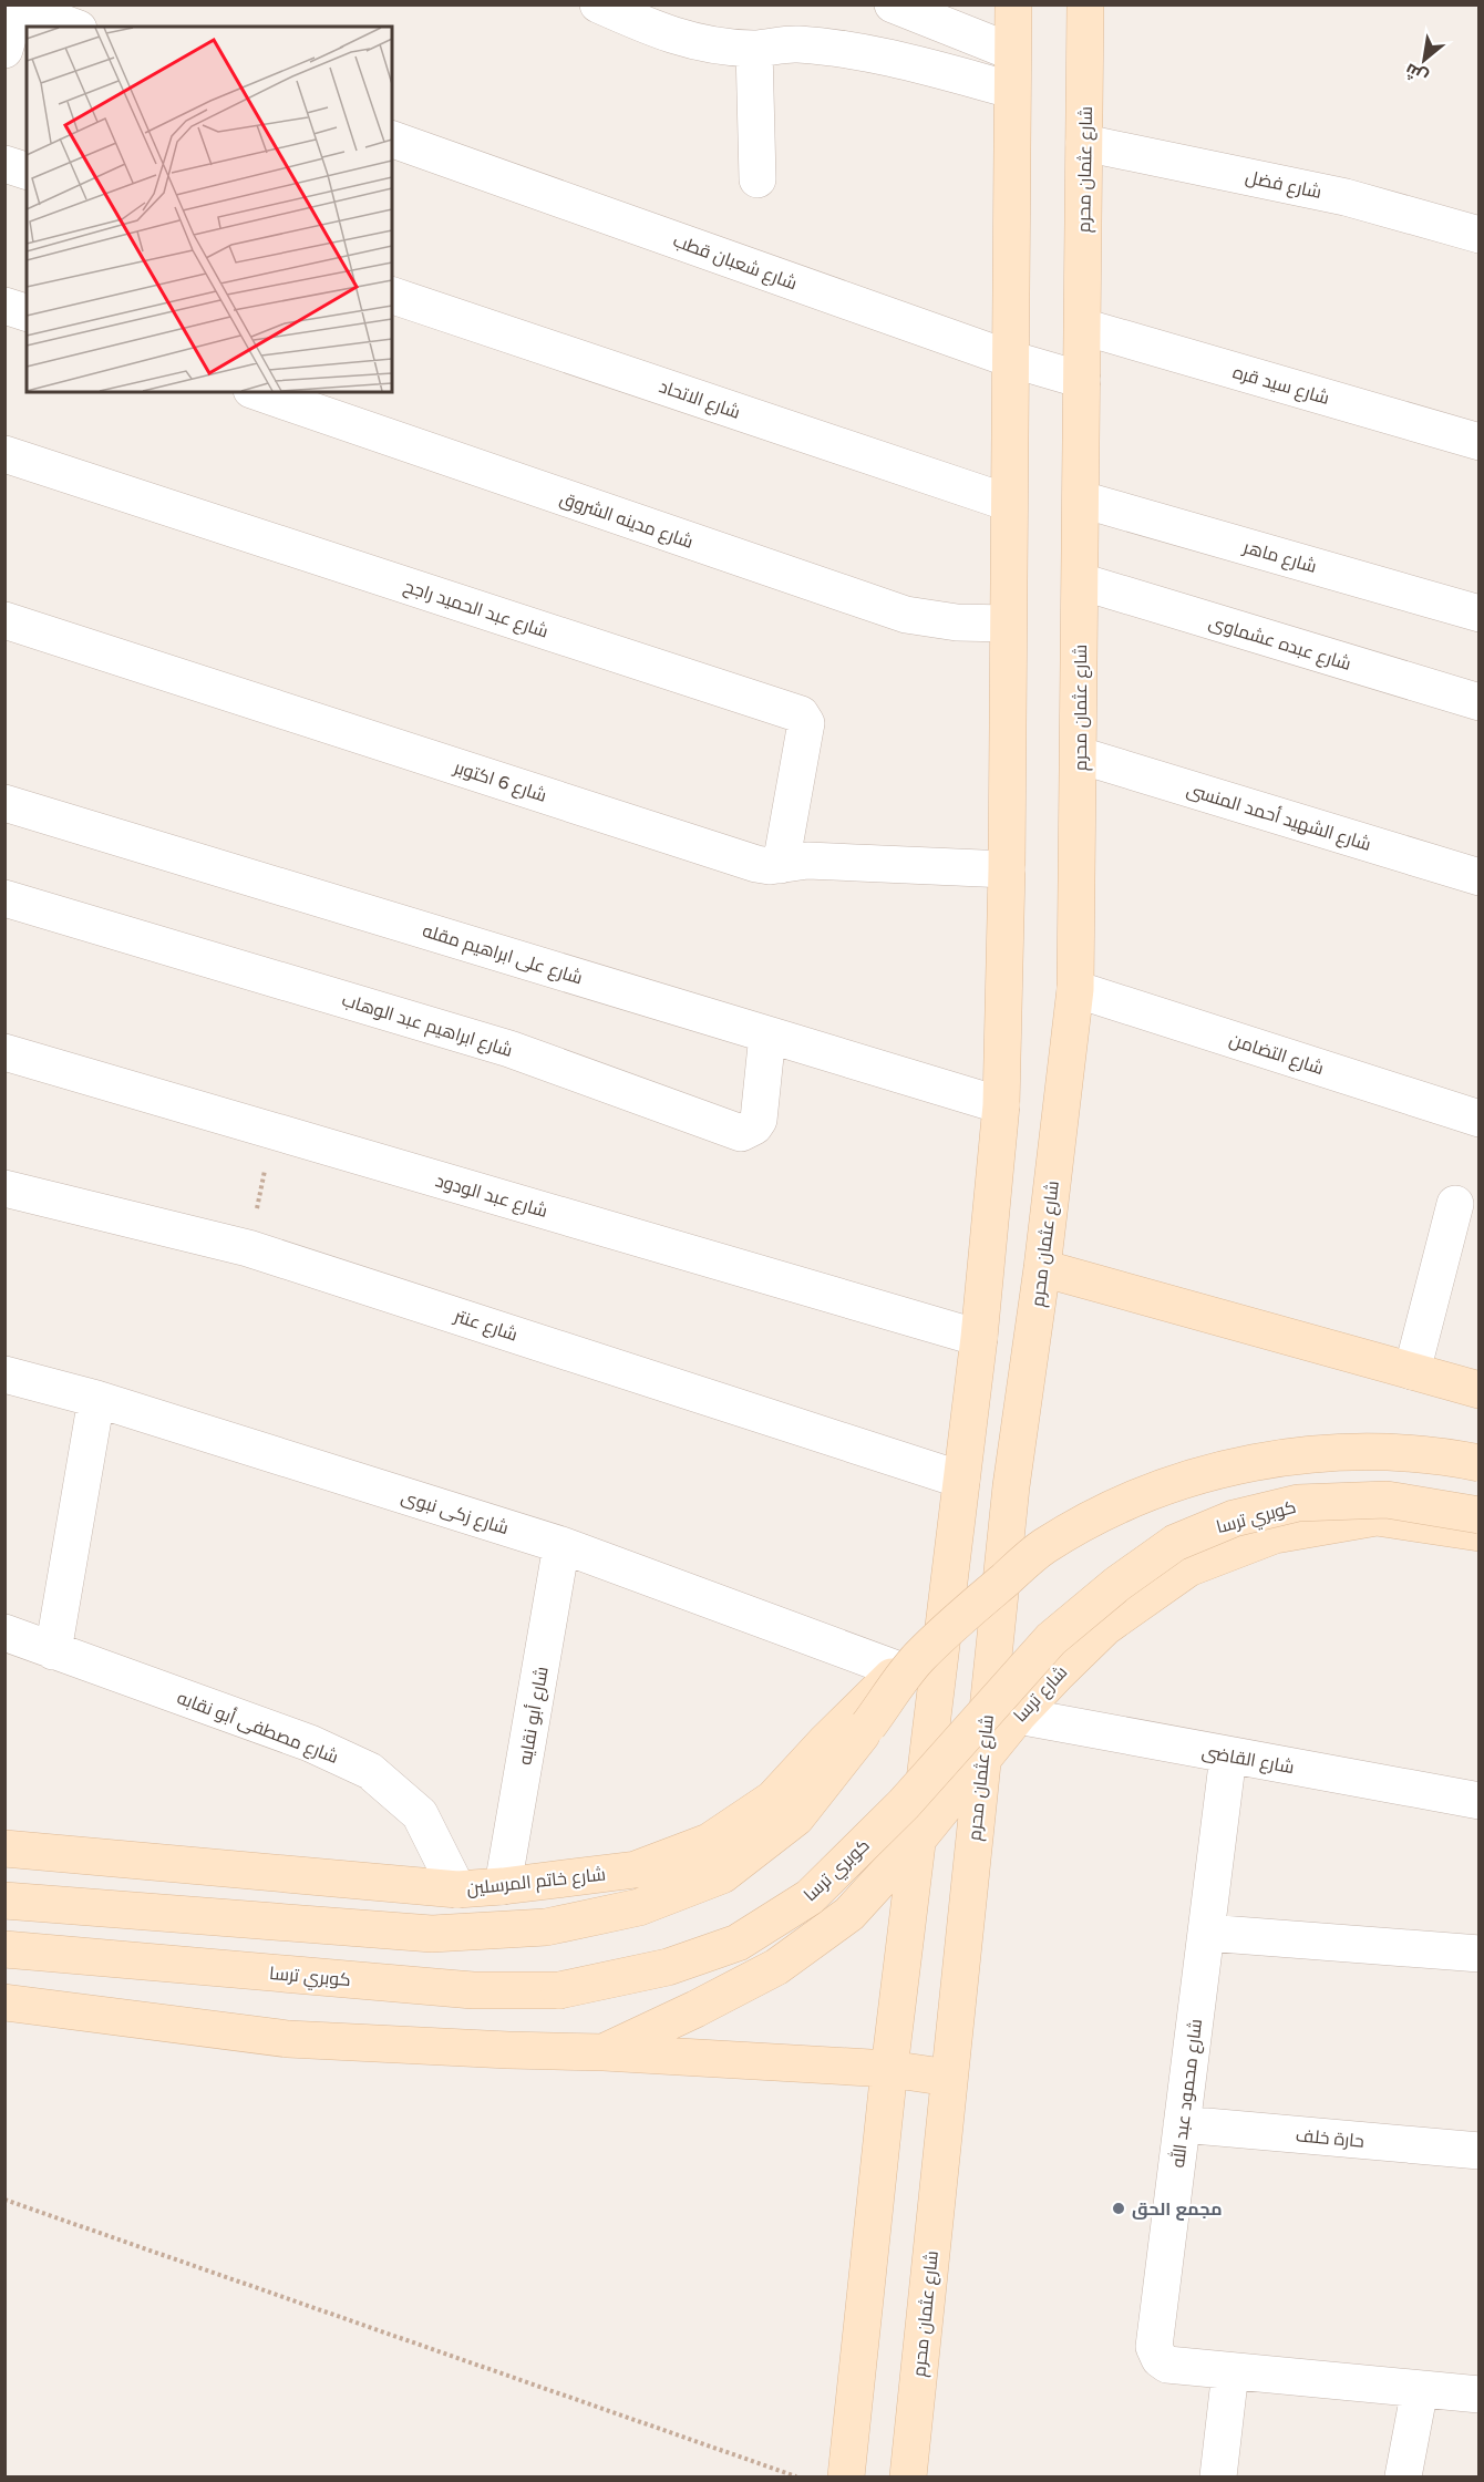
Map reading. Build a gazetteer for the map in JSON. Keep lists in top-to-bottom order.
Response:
{
  "streets": {
    "main road": [
      "شارع عثمان محرم",
      "كوبري ترسا",
      "شارع ترسا",
      "شارع خاتم المرسلين"
    ],
    "street": [
      "شارع فضل",
      "شارع شعبان قطب",
      "شارع سيد قره",
      "شارع الاتحاد",
      "شارع مدينه الشروق",
      "شارع ماهر",
      "شارع عبد الحميد راجح",
      "شارع عبده عشماوى",
      "شارع 6 اكتوبر",
      "شارع الشهيد أحمد المنسى",
      "شارع على ابراهيم مقله",
      "شارع ابراهيم عبد الوهاب",
      "شارع التضامن",
      "شارع عبد الودود",
      "شارع عنتر",
      "شارع زكى نبوى",
      "شارع أبو نقايه",
      "شارع مصطفى أبو نقابه",
      "شارع القاضى",
      "شارع محمود عبد الله",
      "حارة خلف"
    ]
  },
  "crossings": [
    ["شارع عثمان محرم", "شارع فضل"],
    ["شارع عثمان محرم", "شارع شعبان قطب"],
    ["شارع عثمان محرم", "شارع سيد قره"],
    ["شارع عثمان محرم", "شارع ماهر"],
    ["شارع عثمان محرم", "شارع عبده عشماوى"],
    ["شارع عثمان محرم", "شارع الشهيد أحمد المنسى"],
    ["شارع عثمان محرم", "شارع التضامن"],
    ["شارع عثمان محرم", "شارع ترسا"],
    ["شارع عبد الحميد راجح", "شارع 6 اكتوبر"],
    ["شارع على ابراهيم مقله", "شارع ابراهيم عبد الوهاب"],
    ["شارع زكى نبوى", "شارع أبو نقايه"],
    ["شارع زكى نبوى", "شارع خاتم المرسلين"],
    ["شارع ترسا", "شارع القاضى"],
    ["شارع أبو نقايه", "شارع خاتم المرسلين"],
    ["شارع مصطفى أبو نقابه", "شارع خاتم المرسلين"],
    ["شارع القاضى", "شارع محمود عبد الله"],
    ["شارع محمود عبد الله", "حارة خلف"]
  ],
  "places": ["مجمع الحق"],
  "north": "bottom left"
}
